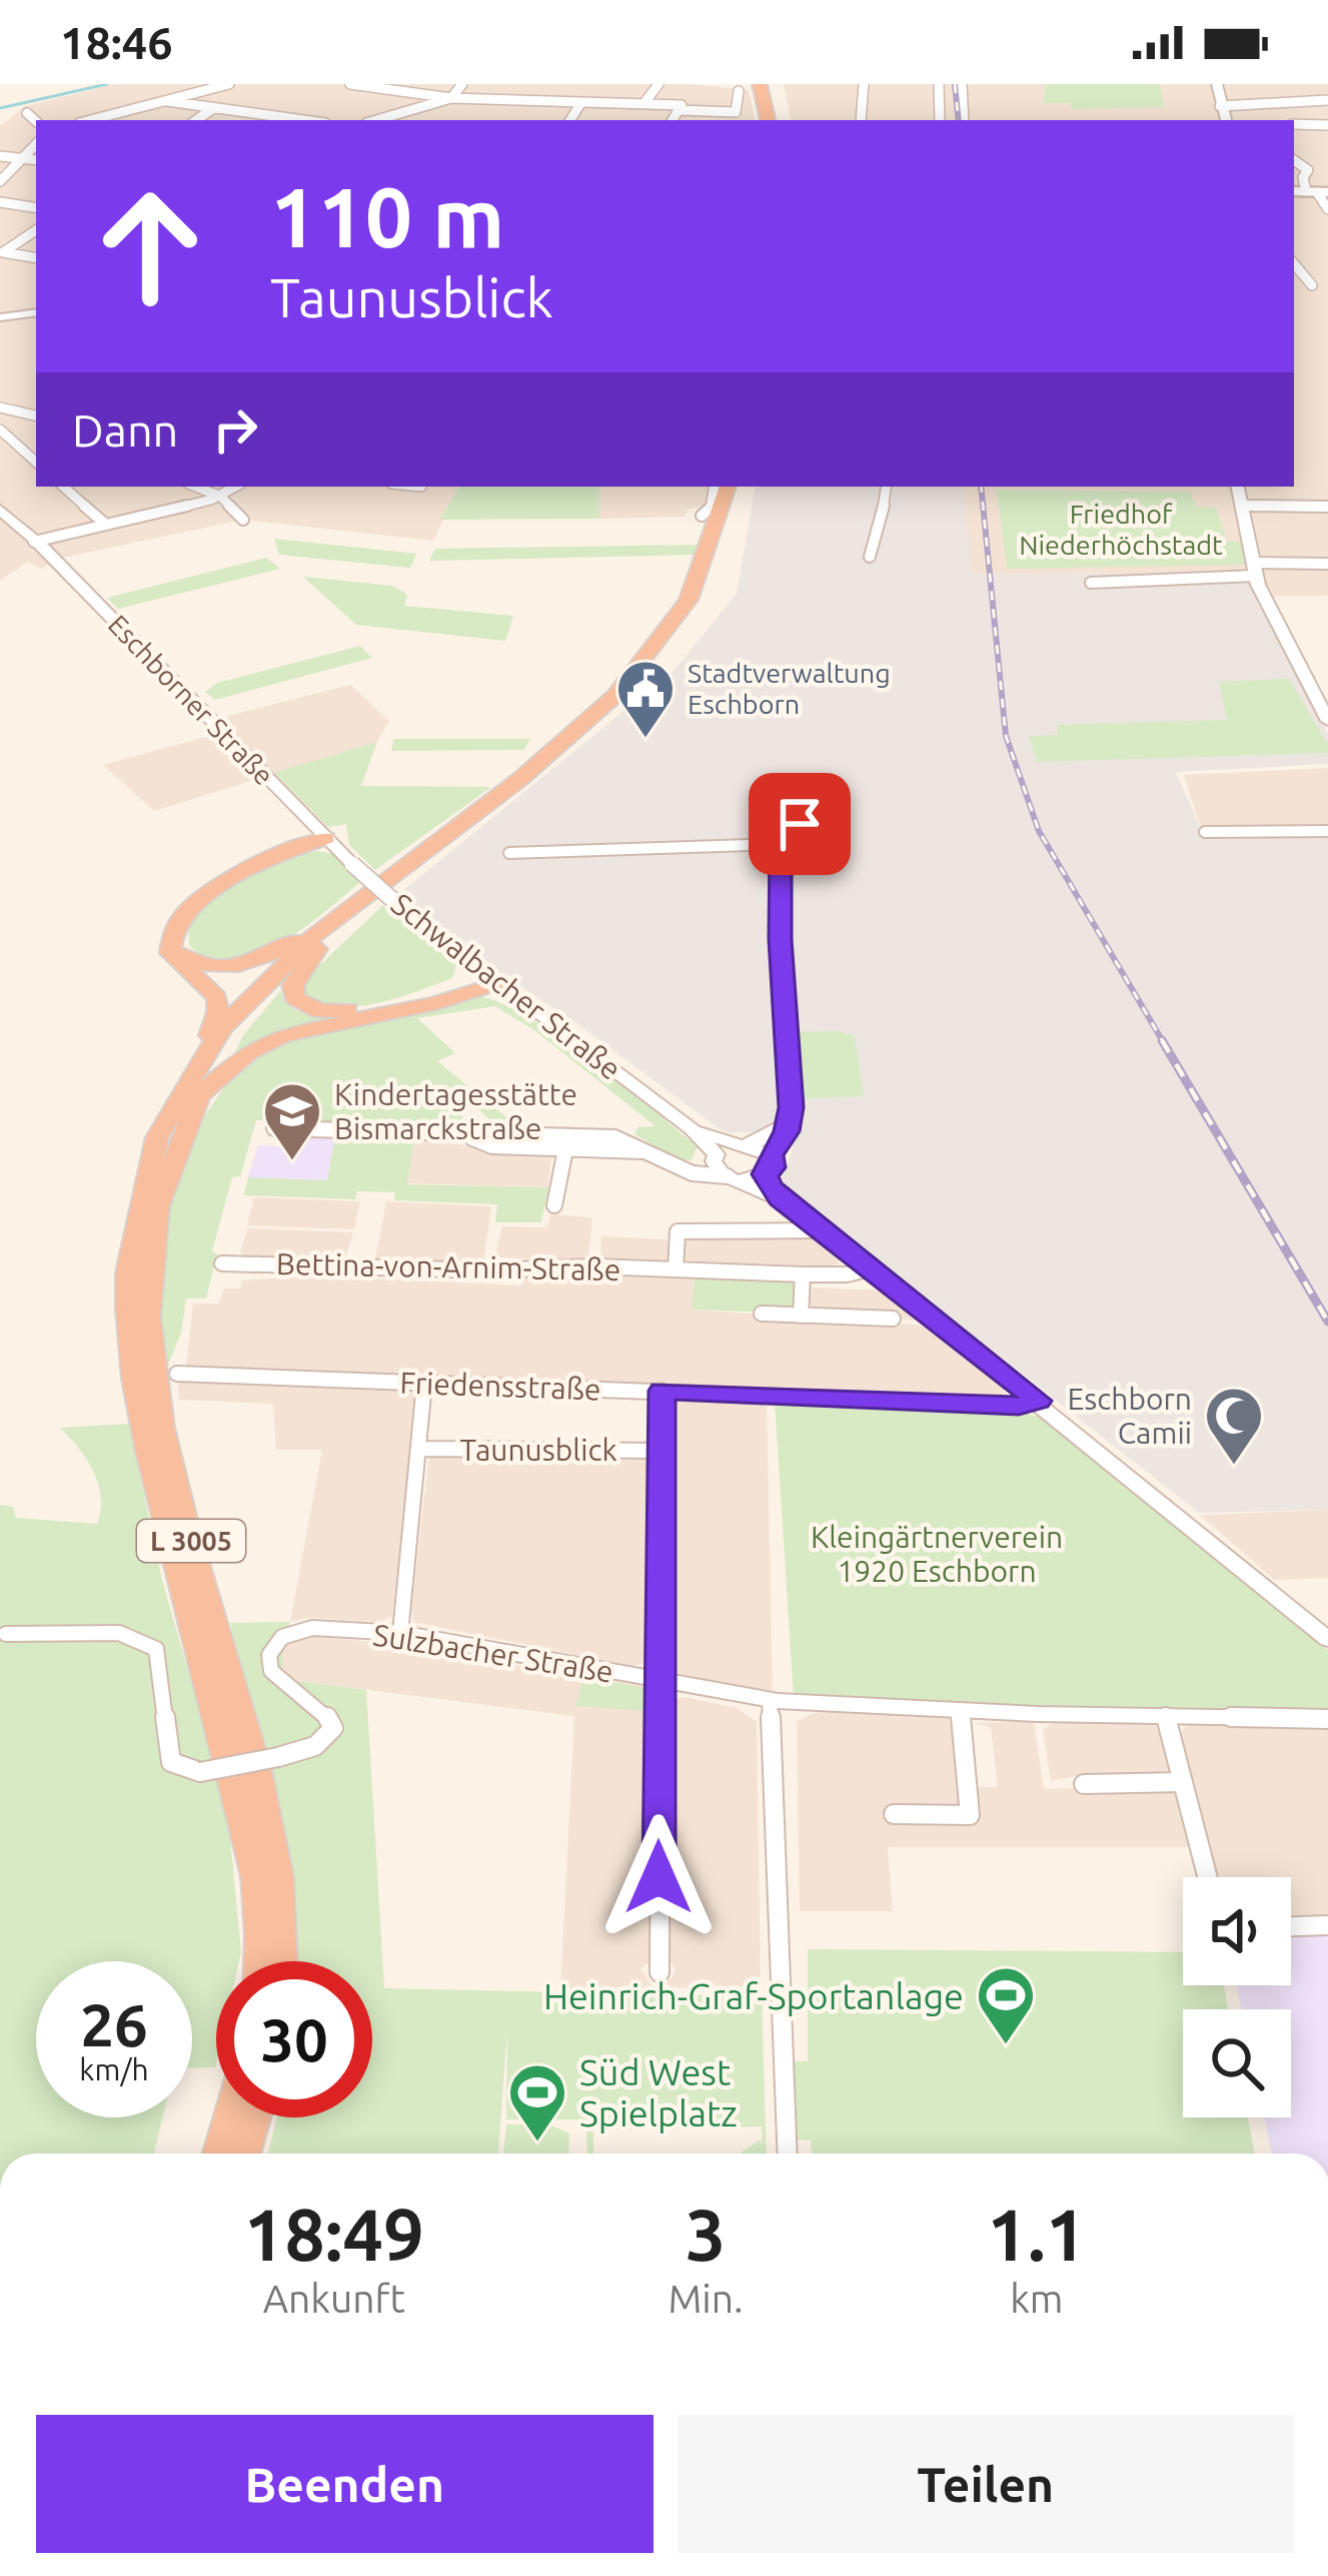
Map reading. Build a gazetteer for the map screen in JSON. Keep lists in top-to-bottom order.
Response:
{
  "streets": {
    "highway": ["L 3005"],
    "street": [
      "Eschborner Straße",
      "Schwalbacher Straße",
      "Bettina-von-Arnim-Straße",
      "Friedensstraße",
      "Taunusblick",
      "Sulzbacher Straße"
    ]
  },
  "crossings": [
    ["Eschborner Straße", "Schwalbacher Straße"],
    ["Schwalbacher Straße", "Bettina-von-Arnim-Straße"],
    ["Schwalbacher Straße", "Friedensstraße"],
    ["Friedensstraße", "Taunusblick"],
    ["Taunusblick", "Sulzbacher Straße"]
  ],
  "parks": ["Friedhof Niederhöchstadt", "Kleingärtnerverein 1920 Eschborn"],
  "places": {
    "public building": ["Stadtverwaltung Eschborn"],
    "school or university": ["Kindertagesstätte Bismarckstraße"],
    "mosque": ["Eschborn Camii"],
    "sports": ["Heinrich-Graf-Sportanlage", "Süd West Spielplatz"]
  },
  "page": {
    "status": "18:46",
    "turn": ["110 m", "Taunusblick"],
    "then": "Dann",
    "speed": "26 km/h",
    "limit": "30",
    "eta": [
      "18:49",
      "Ankunft",
      "3",
      "Min.",
      "1.1",
      "km"
    ],
    "buttons": ["Beenden", "Teilen"]
  }
}
